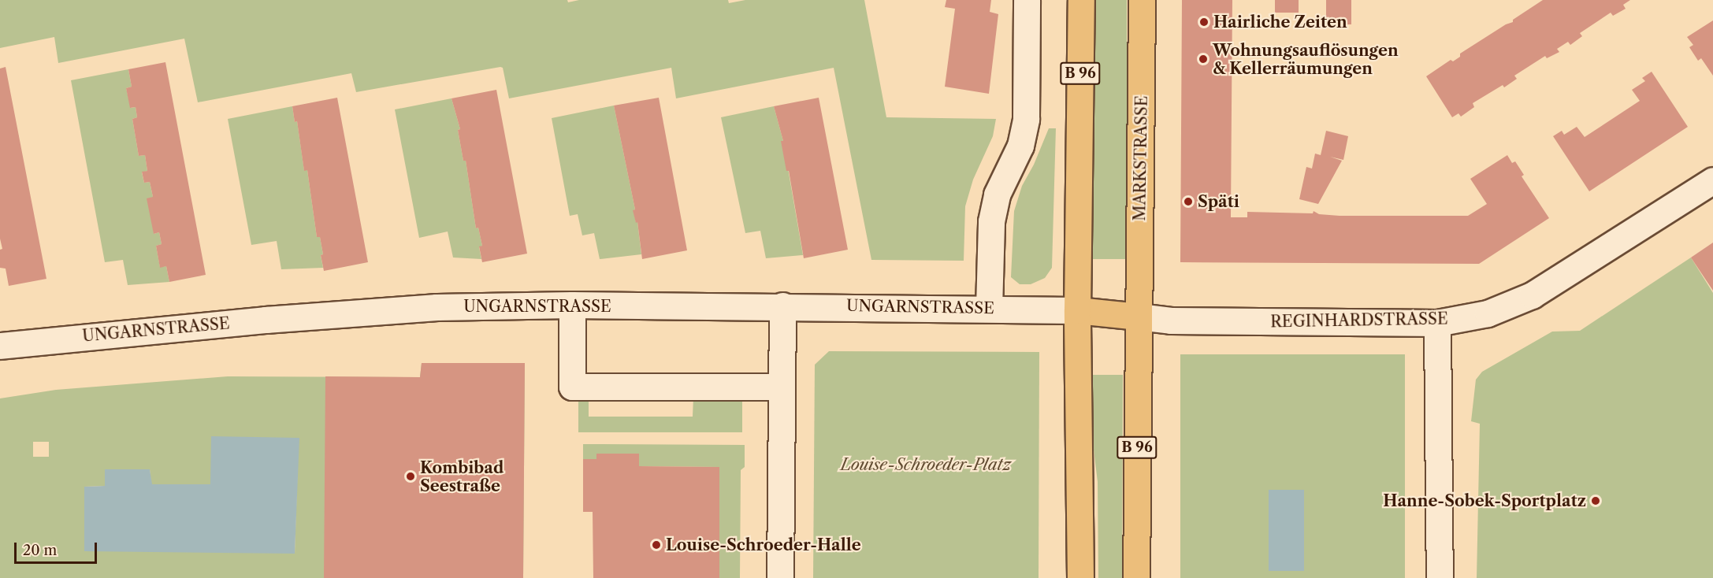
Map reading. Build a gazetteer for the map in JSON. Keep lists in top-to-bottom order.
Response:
{
  "streets": {
    "main road": ["B 96", "MARKSTRASSE"],
    "street": ["UNGARNSTRASSE", "REGINHARDSTRASSE"]
  },
  "crossings": [
    ["B 96", "MARKSTRASSE"],
    ["B 96", "UNGARNSTRASSE"],
    ["B 96", "REGINHARDSTRASSE"],
    ["MARKSTRASSE", "REGINHARDSTRASSE"]
  ],
  "parks": ["Louise-Schroeder-Platz"],
  "places": [
    "Hairliche Zeiten",
    "Wohnungsauflösungen & Kellerräumungen",
    "Späti",
    "Kombibad Seestraße",
    "Hanne-Sobek-Sportplatz",
    "Louise-Schroeder-Halle"
  ],
  "scale_bar": "20 m"
}
